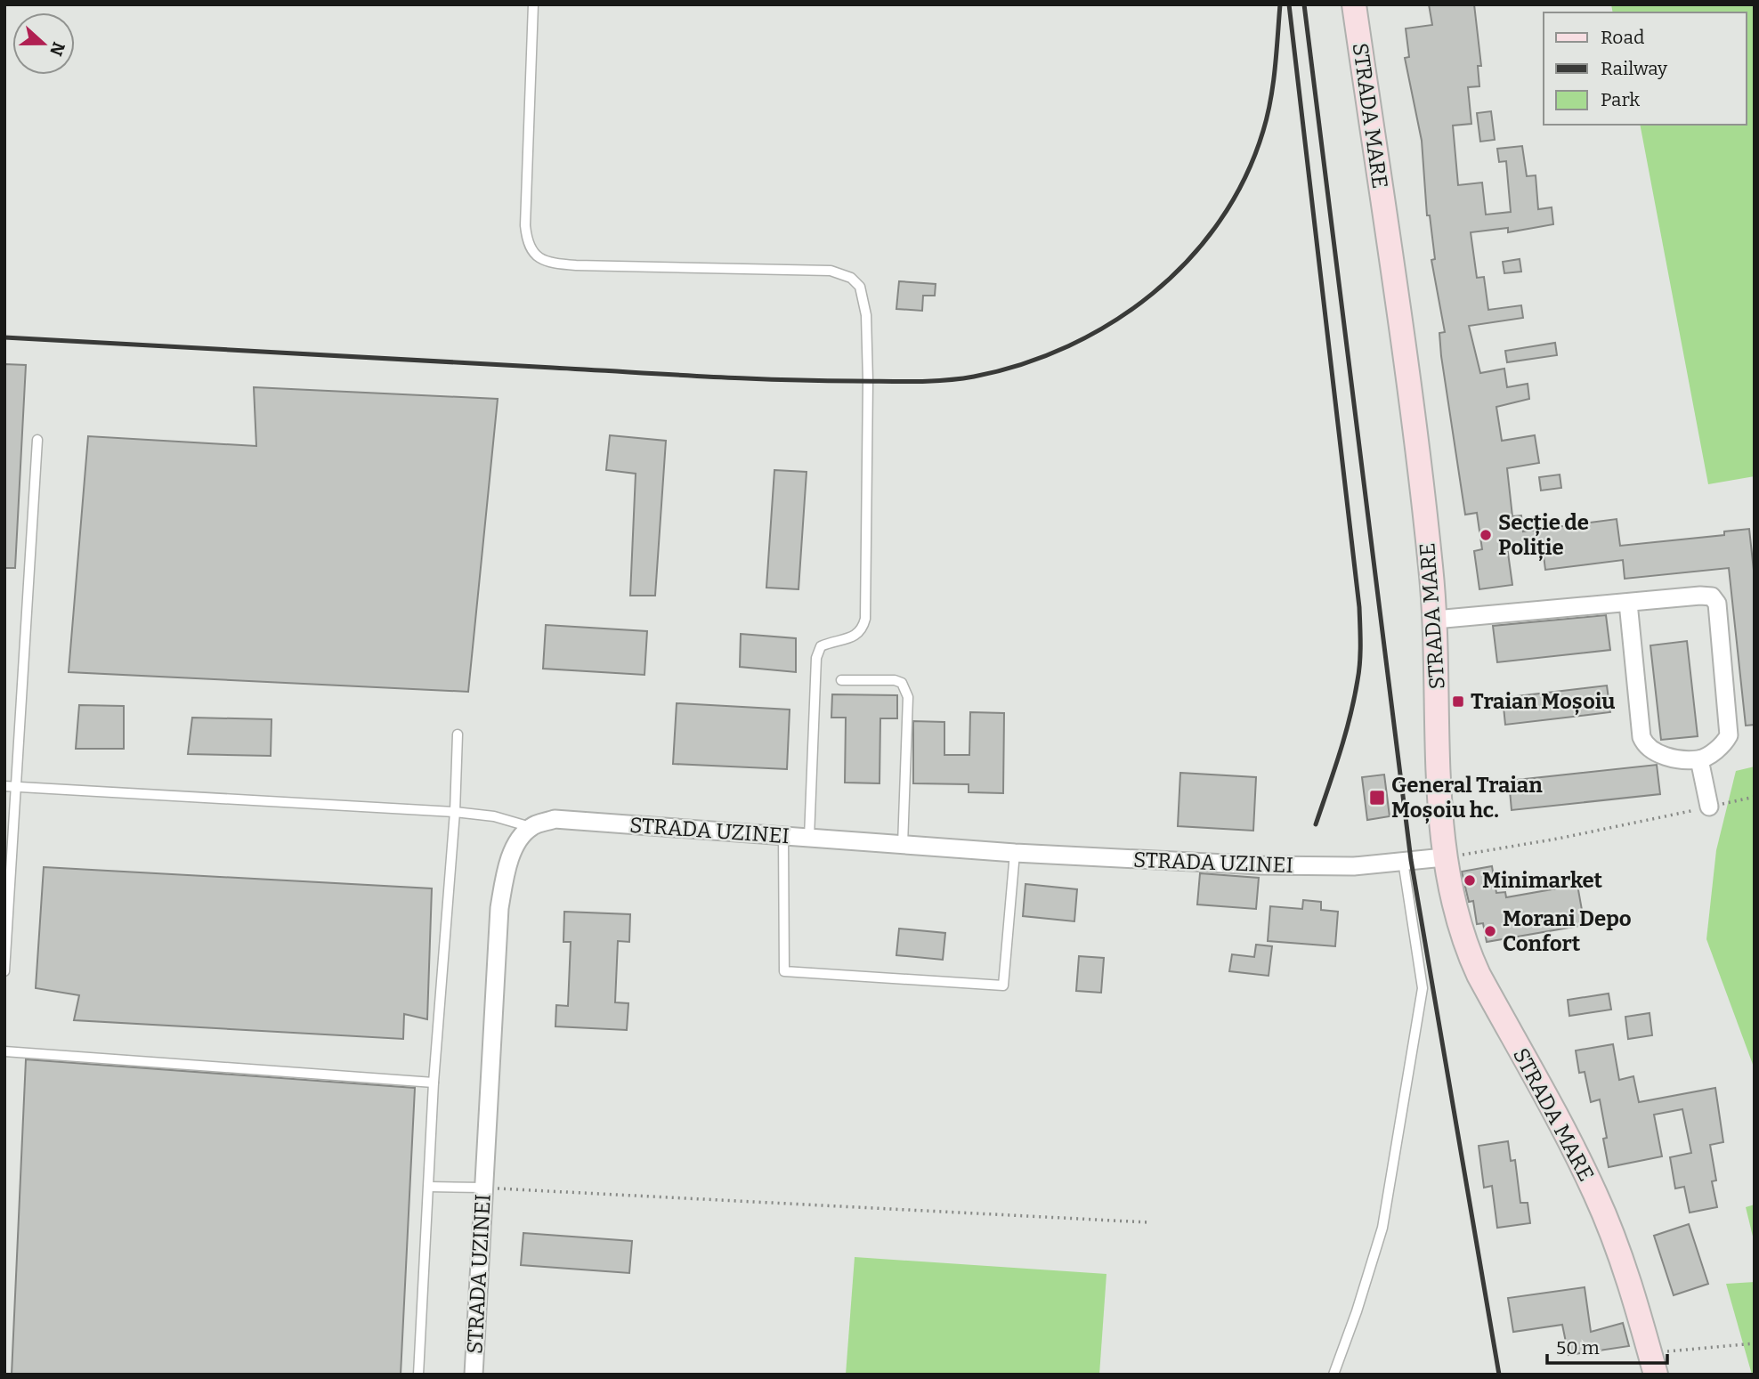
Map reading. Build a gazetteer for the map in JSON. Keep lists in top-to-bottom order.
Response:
{
  "streets": {
    "main road": ["STRADA MARE"],
    "street": ["STRADA UZINEI"]
  },
  "crossings": [
    ["STRADA MARE", "STRADA UZINEI"]
  ],
  "places": {
    "other": ["Secție de Poliție", "Minimarket", "Morani Depo Confort"],
    "transit": ["Traian Moșoiu", "General Traian Moșoiu hc."]
  },
  "legend": ["Road", "Railway", "Park"],
  "scale_bar": "50 m",
  "north": "right"
}
